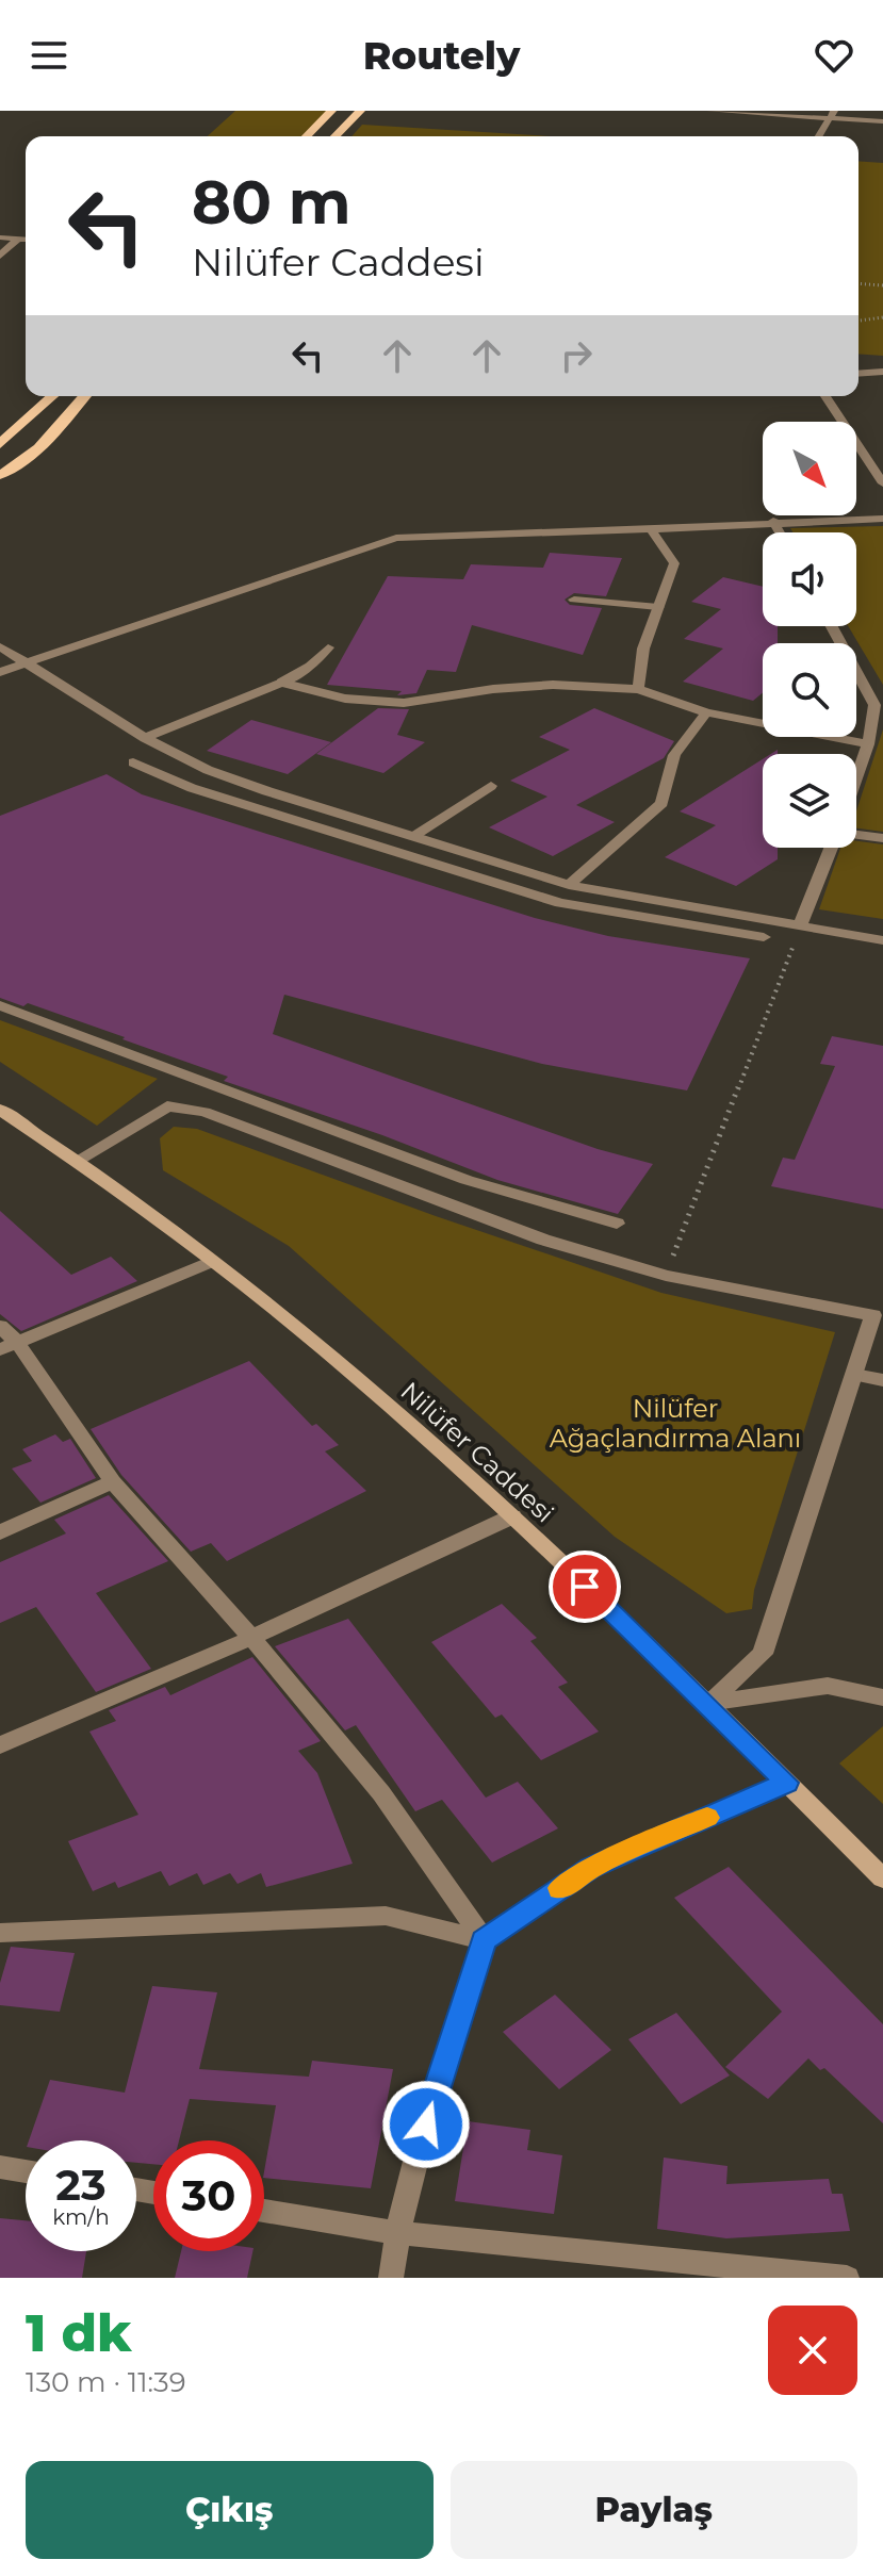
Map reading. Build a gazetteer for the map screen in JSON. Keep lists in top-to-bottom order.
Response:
{
  "streets": {
    "street": ["Nilüfer Caddesi"]
  },
  "parks": ["Nilüfer Ağaçlandırma Alanı"],
  "north": "bottom right",
  "page": {
    "header": "Routely",
    "turn": ["80 m", "Nilüfer Caddesi"],
    "speed": "23 km/h",
    "limit": "30",
    "heading": ["1 dk", "130 m · 11:39"],
    "buttons": ["Çıkış", "Paylaş"]
  }
}
